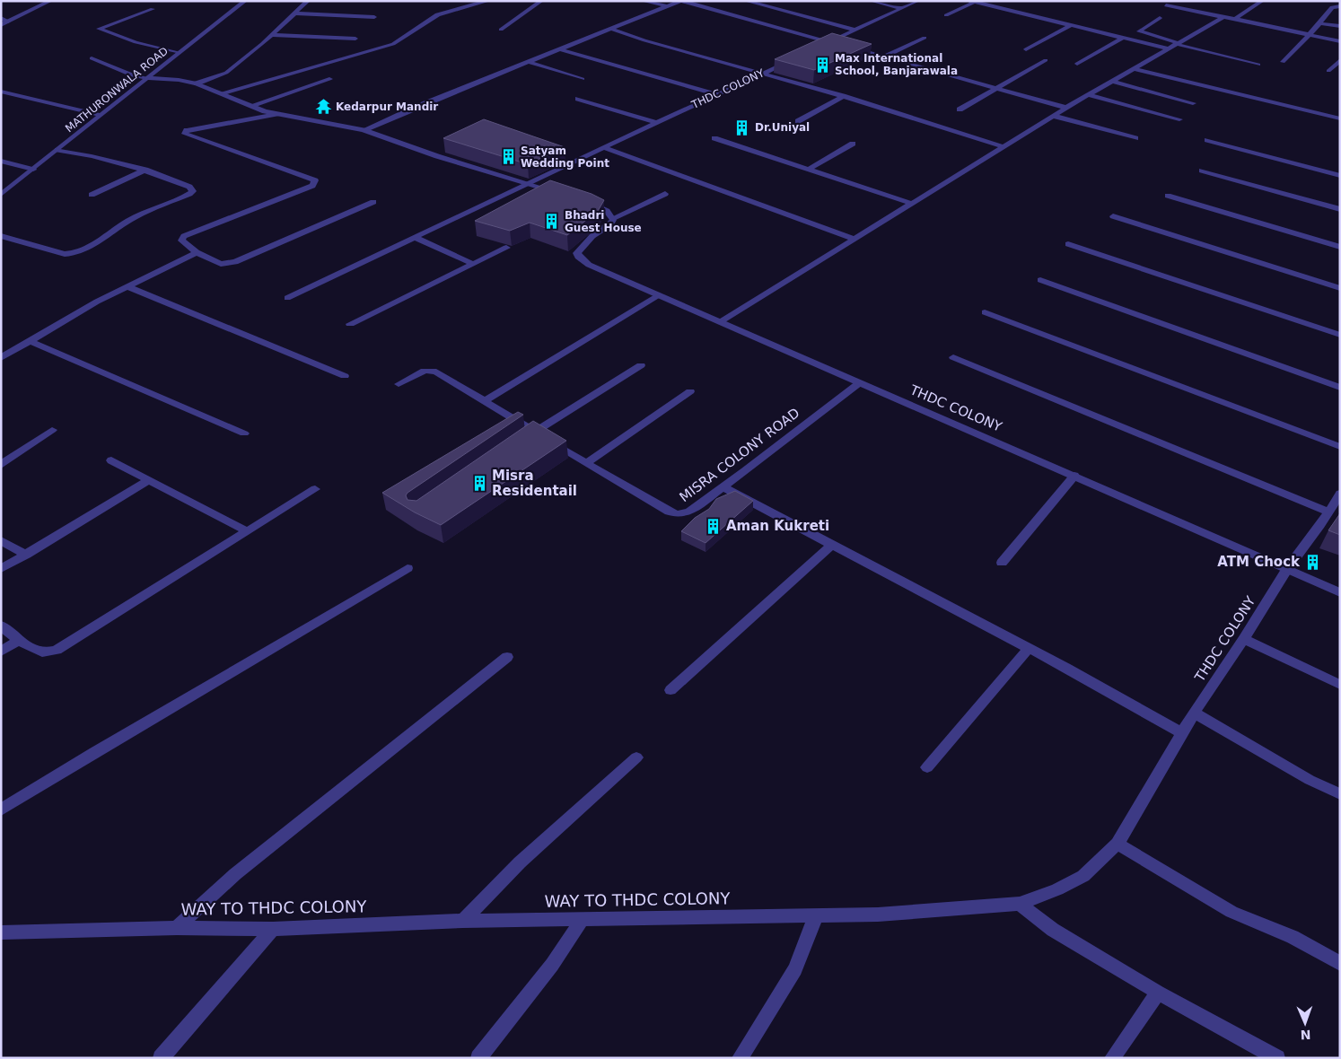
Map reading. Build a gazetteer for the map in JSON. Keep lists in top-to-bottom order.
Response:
{
  "streets": {
    "street": [
      "THDC COLONY",
      "MATHURONWALA ROAD",
      "MISRA COLONY ROAD",
      "WAY TO THDC COLONY"
    ]
  },
  "crossings": [
    ["THDC COLONY", "MISRA COLONY ROAD"],
    ["THDC COLONY", "WAY TO THDC COLONY"]
  ],
  "places": {
    "building": [
      "Max International School, Banjarawala",
      "Dr.Uniyal",
      "Satyam Wedding Point",
      "Bhadri Guest House",
      "Misra Residentail",
      "Aman Kukreti",
      "ATM Chock"
    ],
    "temple": ["Kedarpur Mandir"]
  },
  "north": "bottom"
}
